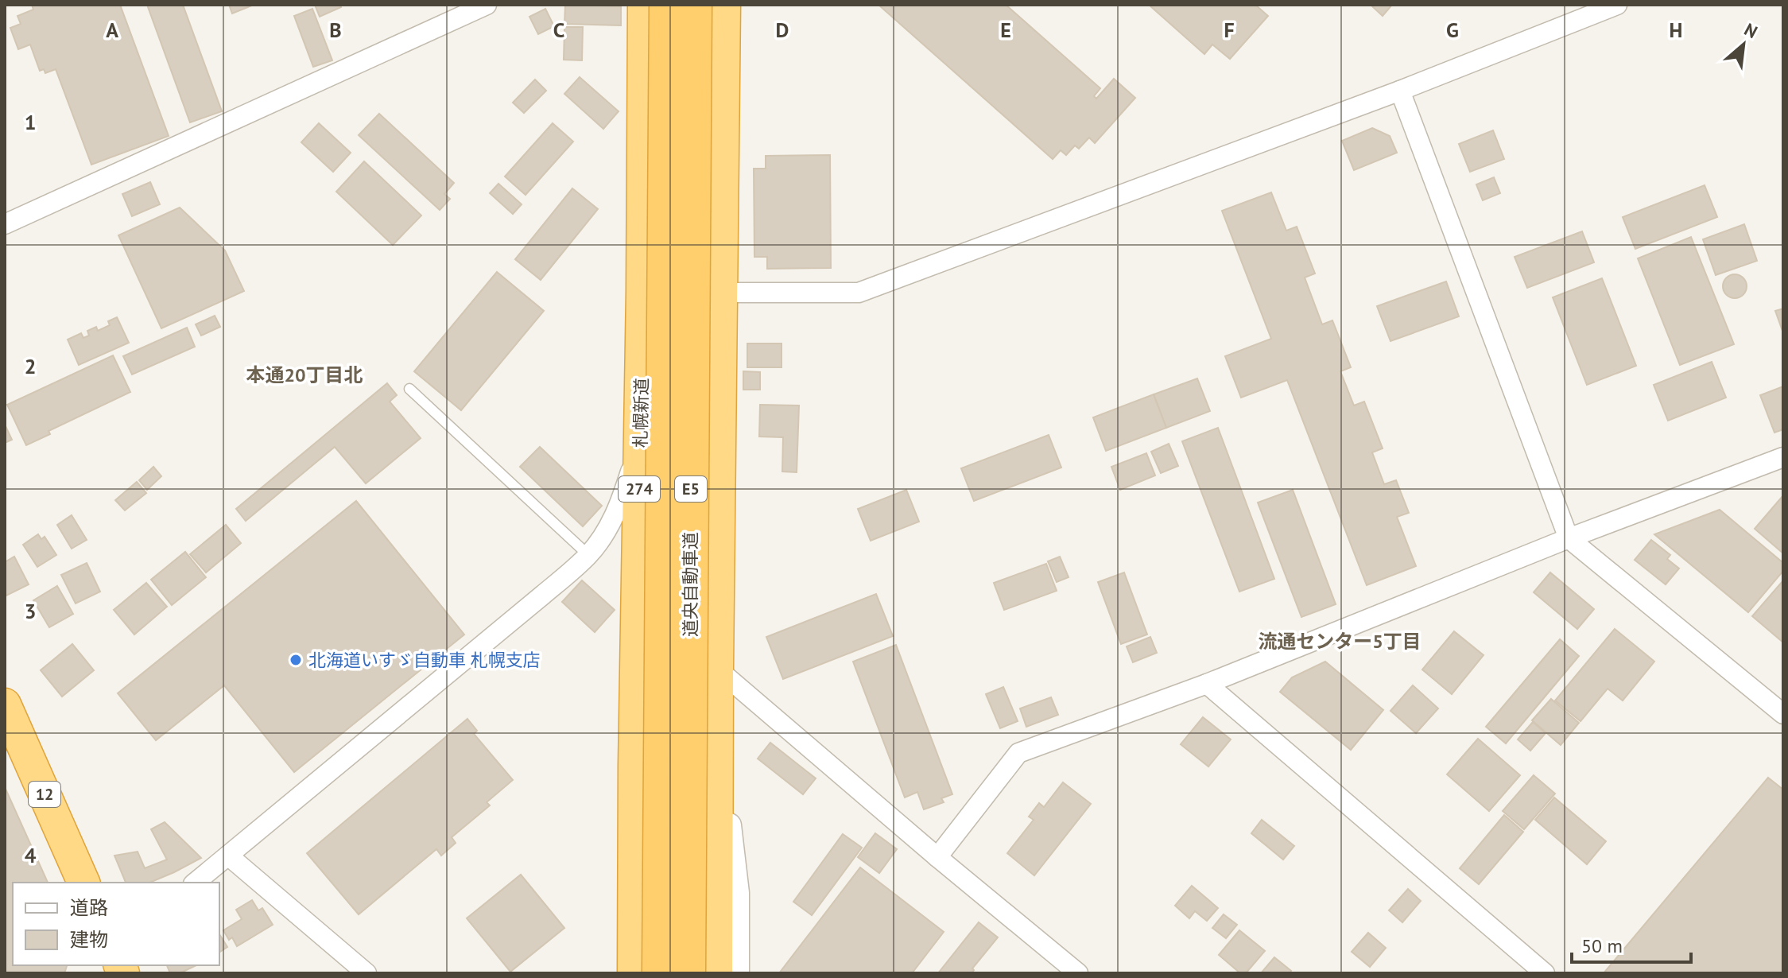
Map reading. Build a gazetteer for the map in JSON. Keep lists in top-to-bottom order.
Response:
{
  "streets": {
    "highway": [
      "札幌新道",
      "274",
      "E5",
      "道央自動車道",
      "12"
    ]
  },
  "districts": ["本通20丁目北", "流通センター5丁目"],
  "places": ["北海道いすゞ自動車 札幌支店"],
  "legend": ["道路", "建物"],
  "scale_bar": "50 m",
  "north": "top right",
  "grid": {
    "columns": [
      "A",
      "B",
      "C",
      "D",
      "E",
      "F",
      "G",
      "H"
    ],
    "rows": [
      "1",
      "2",
      "3",
      "4"
    ]
  }
}
